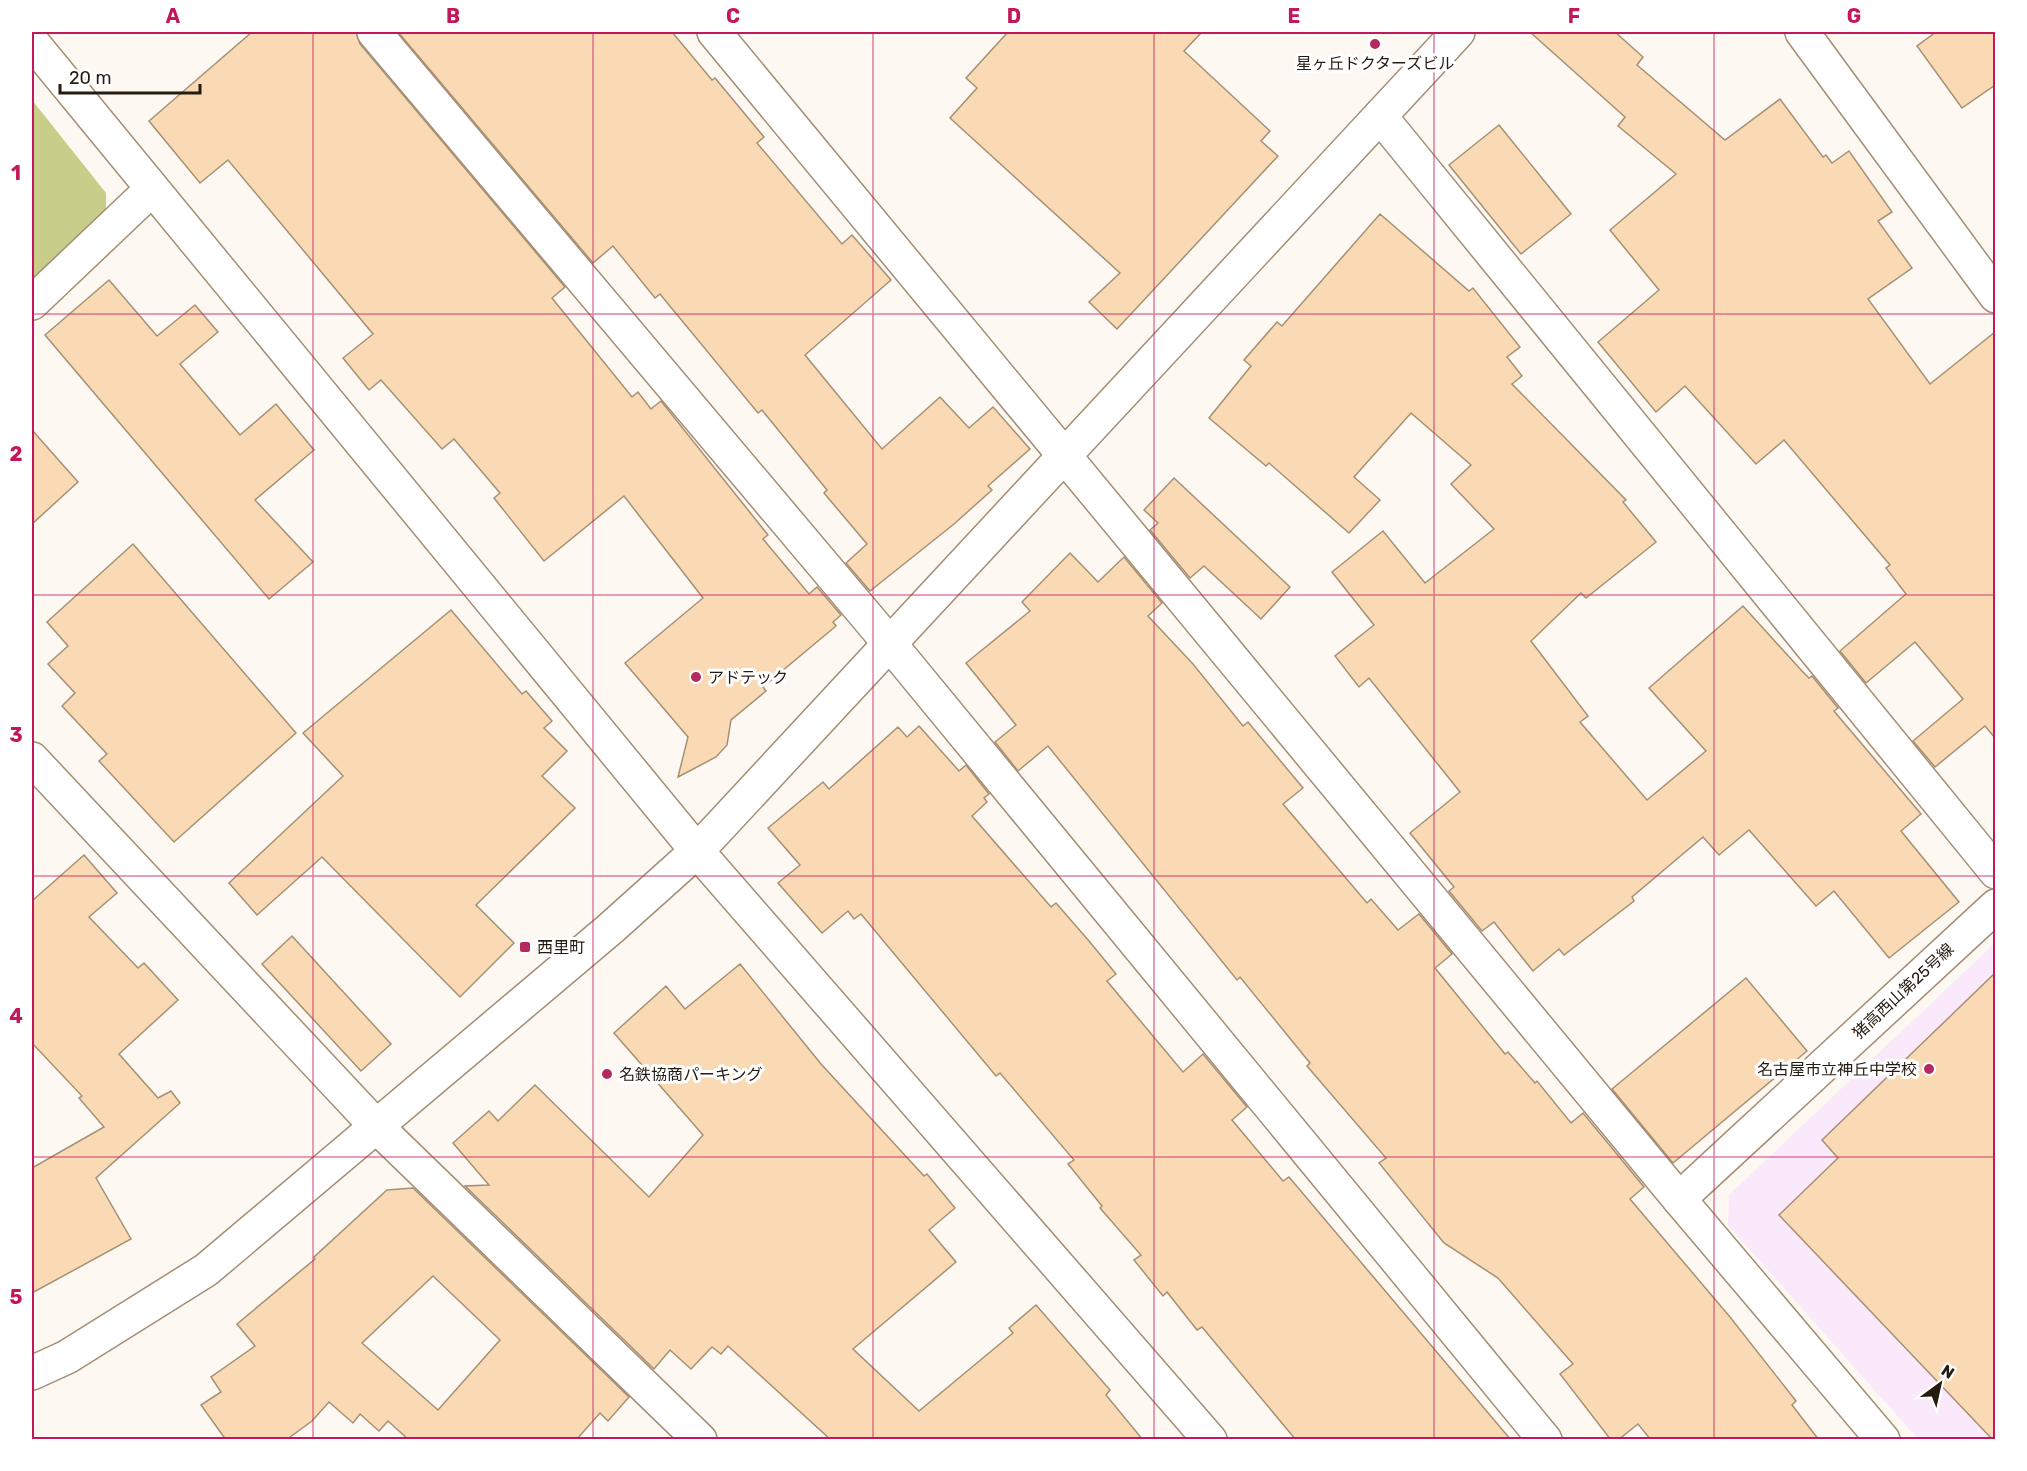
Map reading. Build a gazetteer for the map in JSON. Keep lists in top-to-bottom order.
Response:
{
  "streets": {
    "street": ["猪高西山第25号線"]
  },
  "places": {
    "other": [
      "星ヶ丘ドクターズビル",
      "アドテック",
      "名古屋市立神丘中学校",
      "名鉄協商パーキング"
    ],
    "transit": ["西里町"]
  },
  "scale_bar": "20 m",
  "north": "top right",
  "grid": {
    "columns": [
      "A",
      "B",
      "C",
      "D",
      "E",
      "F",
      "G"
    ],
    "rows": [
      "1",
      "2",
      "3",
      "4",
      "5"
    ]
  }
}
